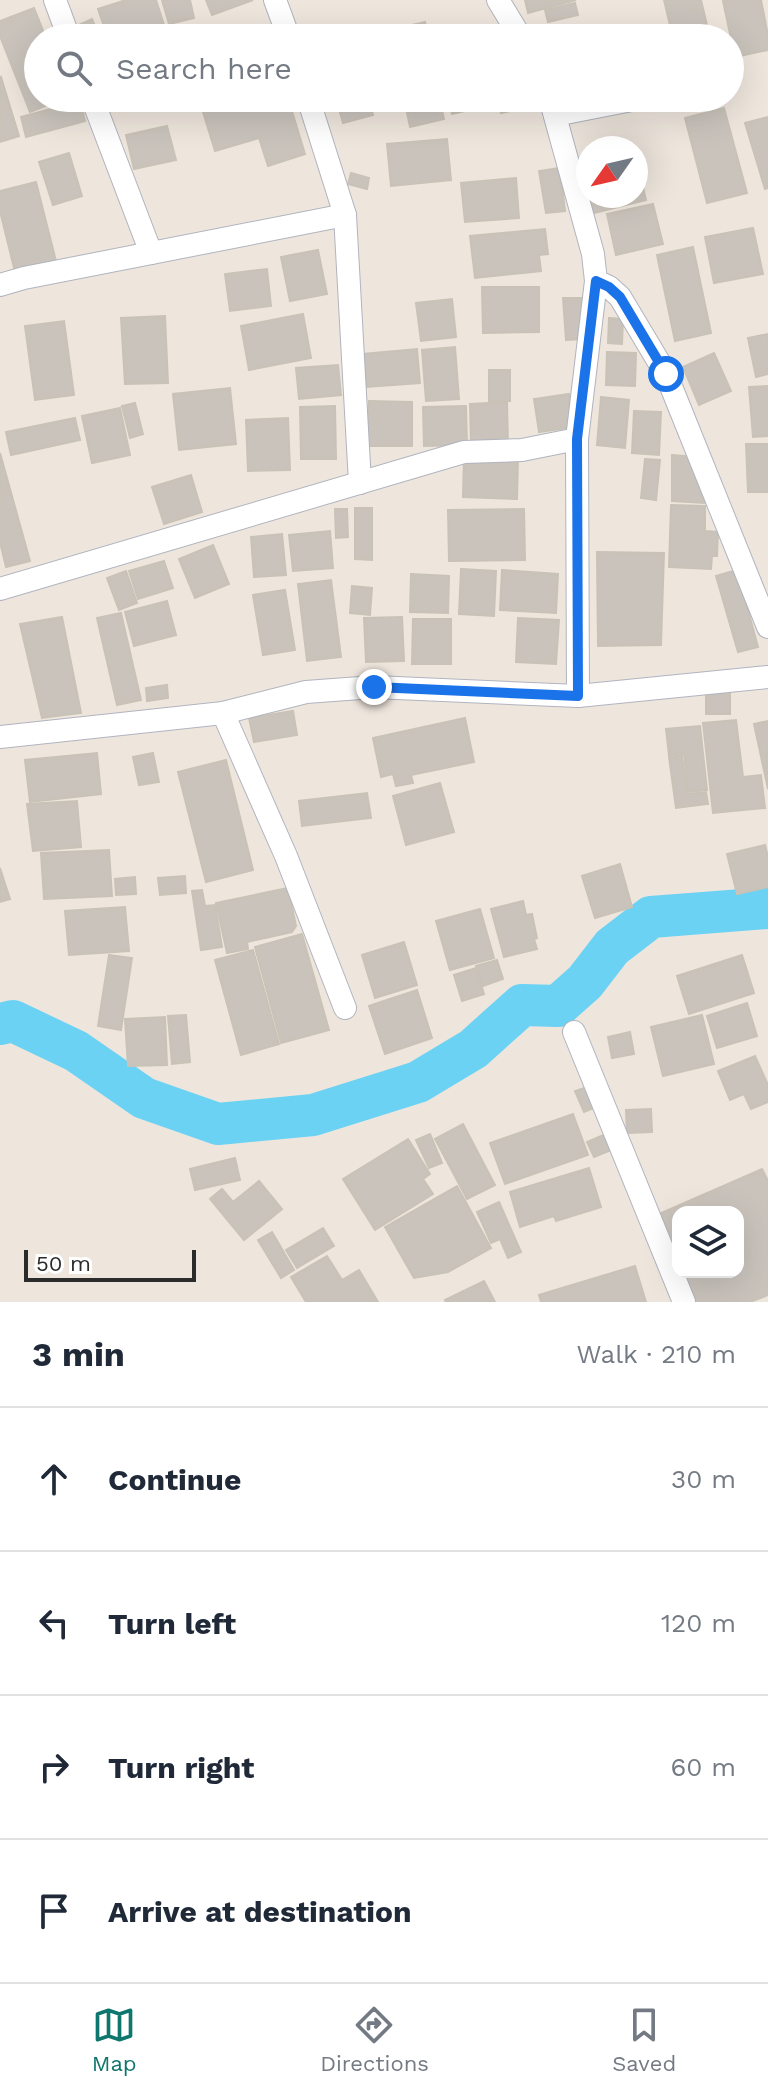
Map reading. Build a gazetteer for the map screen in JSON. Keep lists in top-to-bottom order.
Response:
{
  "scale_bar": "50 m",
  "north": "bottom left",
  "page": {
    "search": "Search here",
    "scale": "50 m",
    "heading": ["3 min", "Walk · 210 m"],
    "list": [
      ["Continue", "30 m"],
      ["Turn left", "120 m"],
      ["Turn right", "60 m"],
      "Arrive at destination"
    ],
    "nav": ["Map", "Directions", "Saved"]
  }
}
